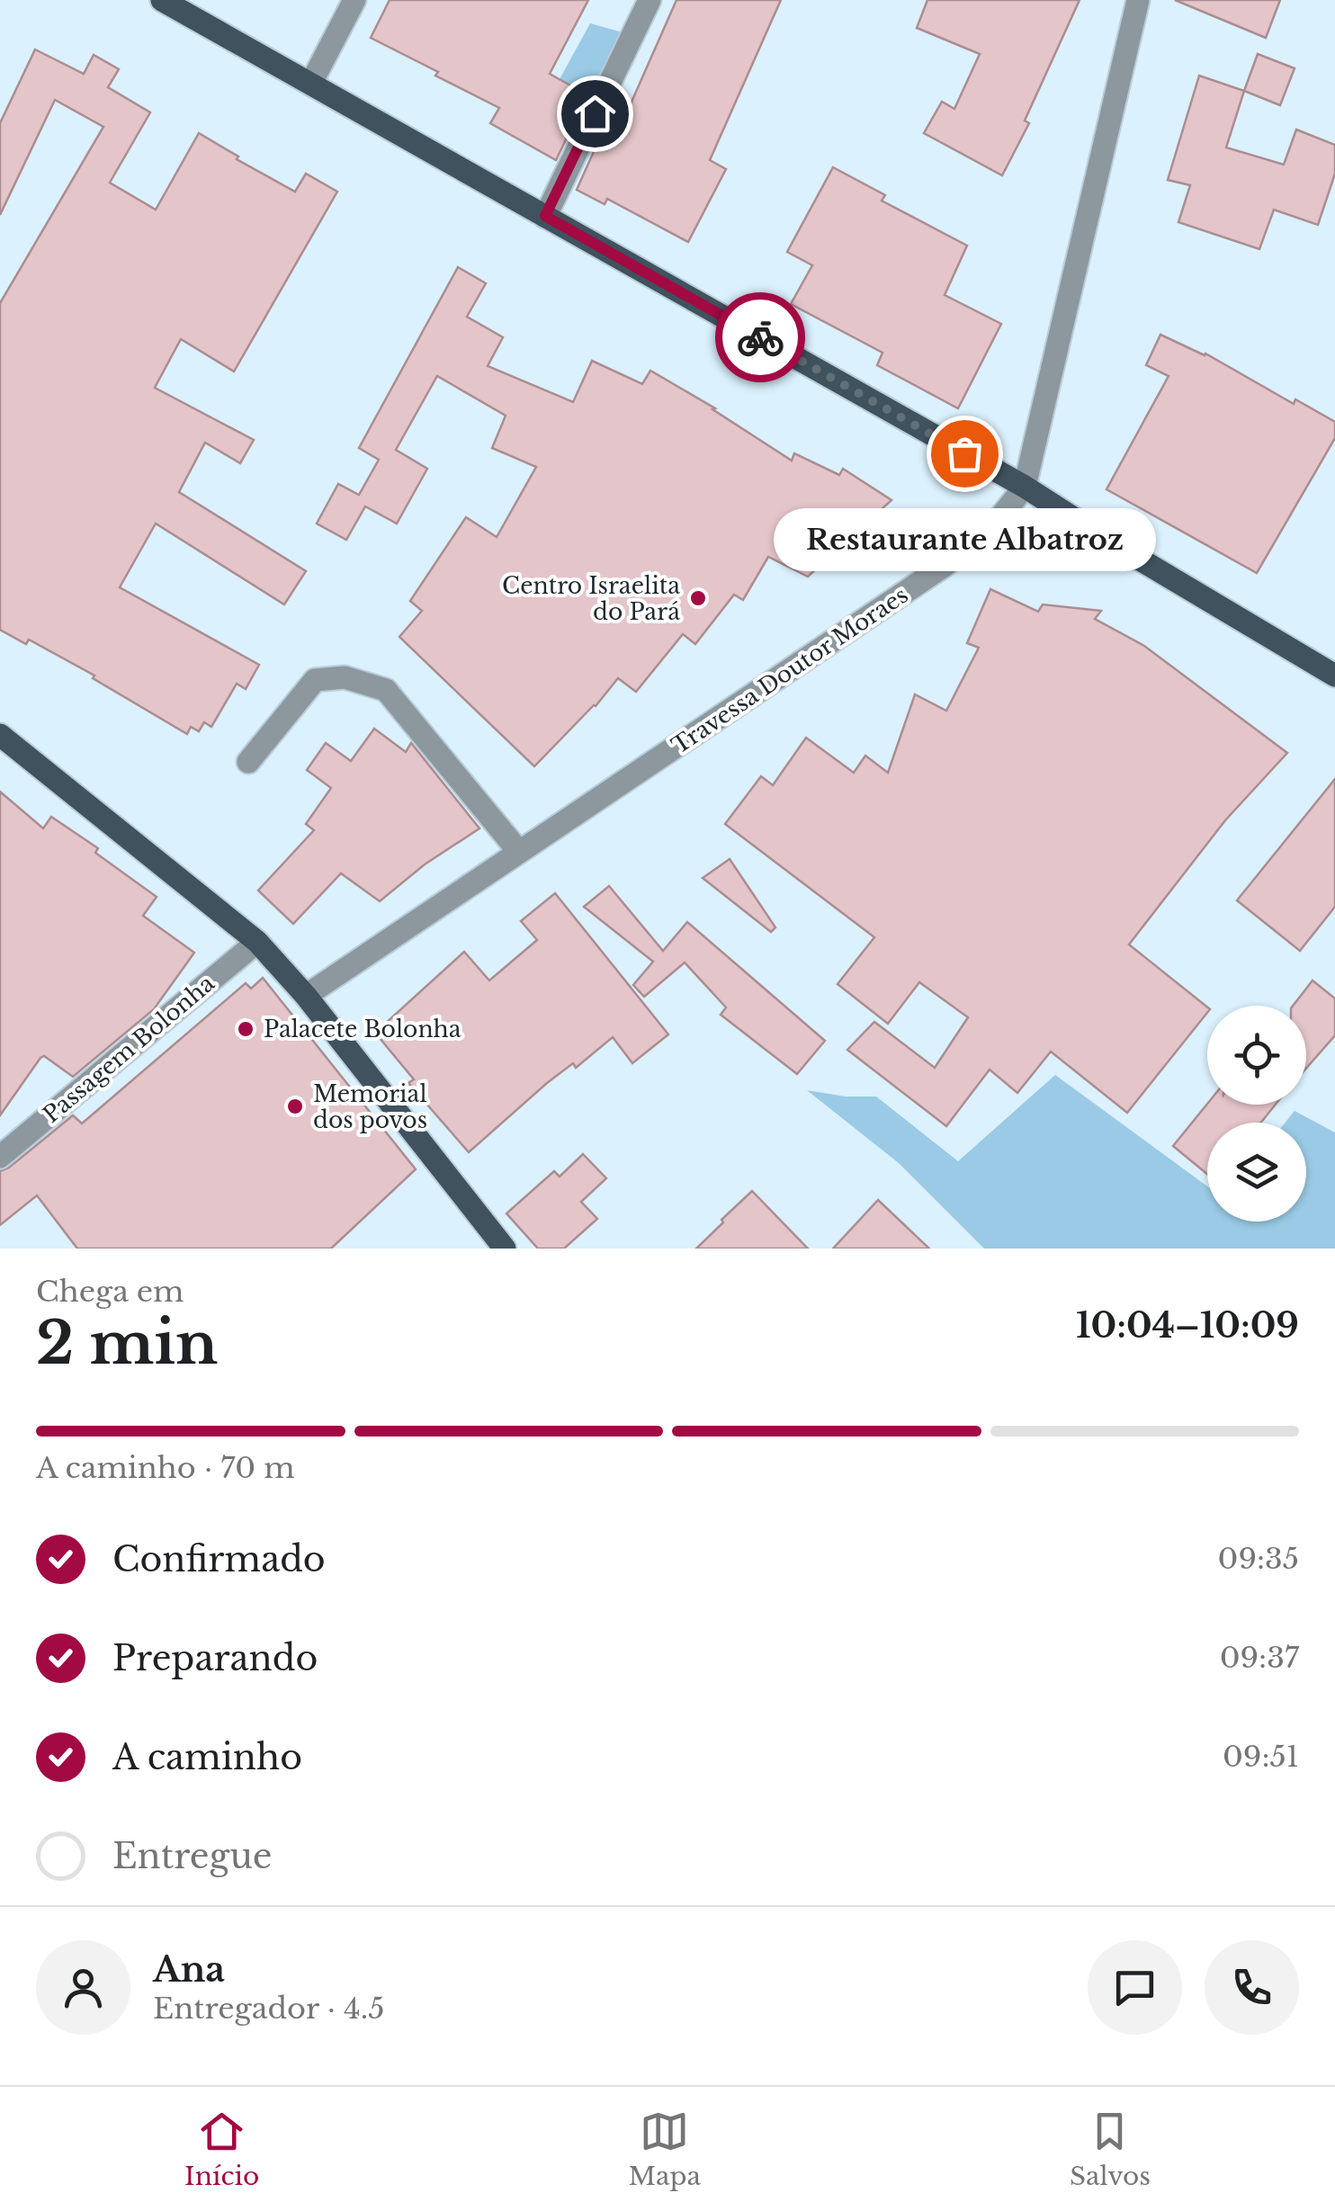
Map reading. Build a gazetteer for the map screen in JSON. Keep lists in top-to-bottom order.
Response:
{
  "streets": {
    "street": ["Travessa Doutor Moraes", "Passagem Bolonha"]
  },
  "places": [
    "Restaurante Albatroz",
    "Centro Israelita do Pará",
    "Palacete Bolonha",
    "Memorial dos povos"
  ],
  "page": {
    "bubble": "Restaurante Albatroz",
    "heading": ["2 min", "Chega em", "10:04–10:09"],
    "panel": ["Ana", "Entregador · 4.5"],
    "bar": "A caminho · 70 m",
    "list": [
      ["Confirmado", "09:35"],
      ["Preparando", "09:37"],
      ["A caminho", "09:51"],
      "Entregue"
    ],
    "tabs": ["Início", "Mapa", "Salvos"]
  }
}
